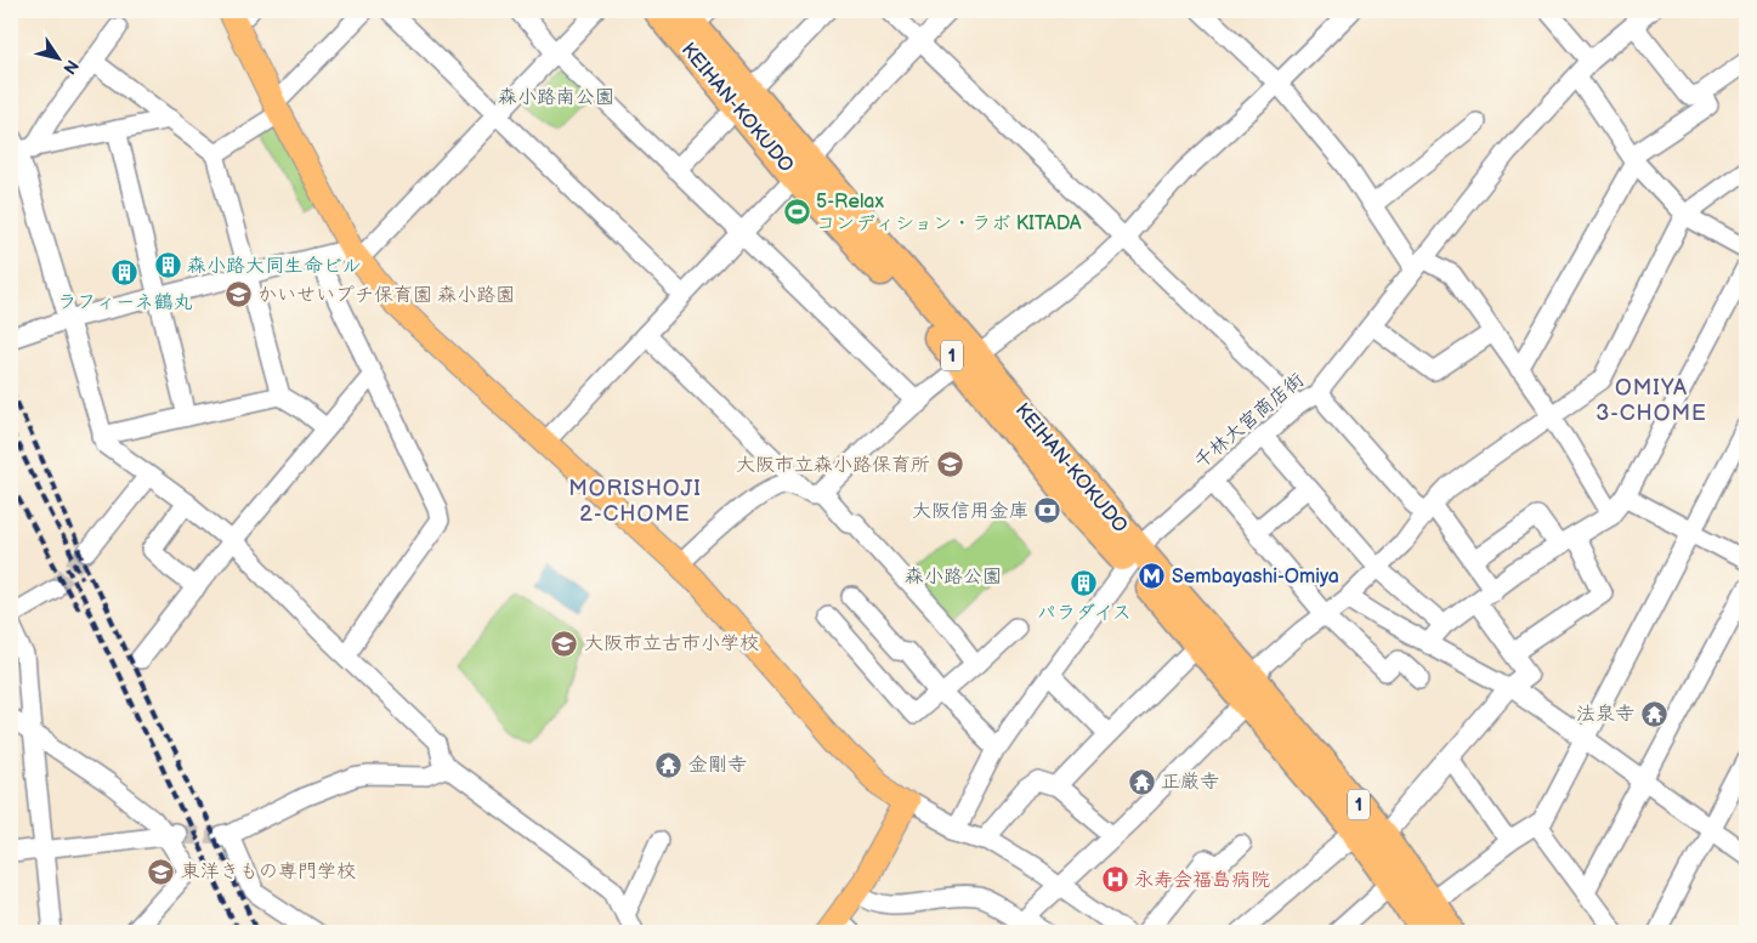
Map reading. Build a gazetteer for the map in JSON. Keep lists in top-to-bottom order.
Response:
{
  "streets": {
    "highway": ["KEIHAN-KOKUDO", "1"],
    "street": ["千林大宮商店街"]
  },
  "crossings": [
    ["KEIHAN-KOKUDO", "千林大宮商店街"]
  ],
  "districts": ["OMIYA 3-CHOME", "MORISHOJI 2-CHOME"],
  "parks": ["森小路南公園", "森小路公園"],
  "places": {
    "sports": ["5-Relax コンディション・ラボ KITADA"],
    "building": ["森小路大同生命ビル", "ラフィーネ鶴丸", "パラダイス"],
    "school or university": [
      "かいせいプチ保育園 森小路園",
      "大阪市立森小路保育所",
      "大阪市立古市小学校",
      "東洋きもの専門学校"
    ],
    "bank": ["大阪信用金庫"],
    "metro station": ["Sembayashi-Omiya"],
    "temple": ["法泉寺", "金剛寺", "正厳寺"],
    "hospital": ["永寿会福島病院"]
  },
  "north": "bottom right"
}
